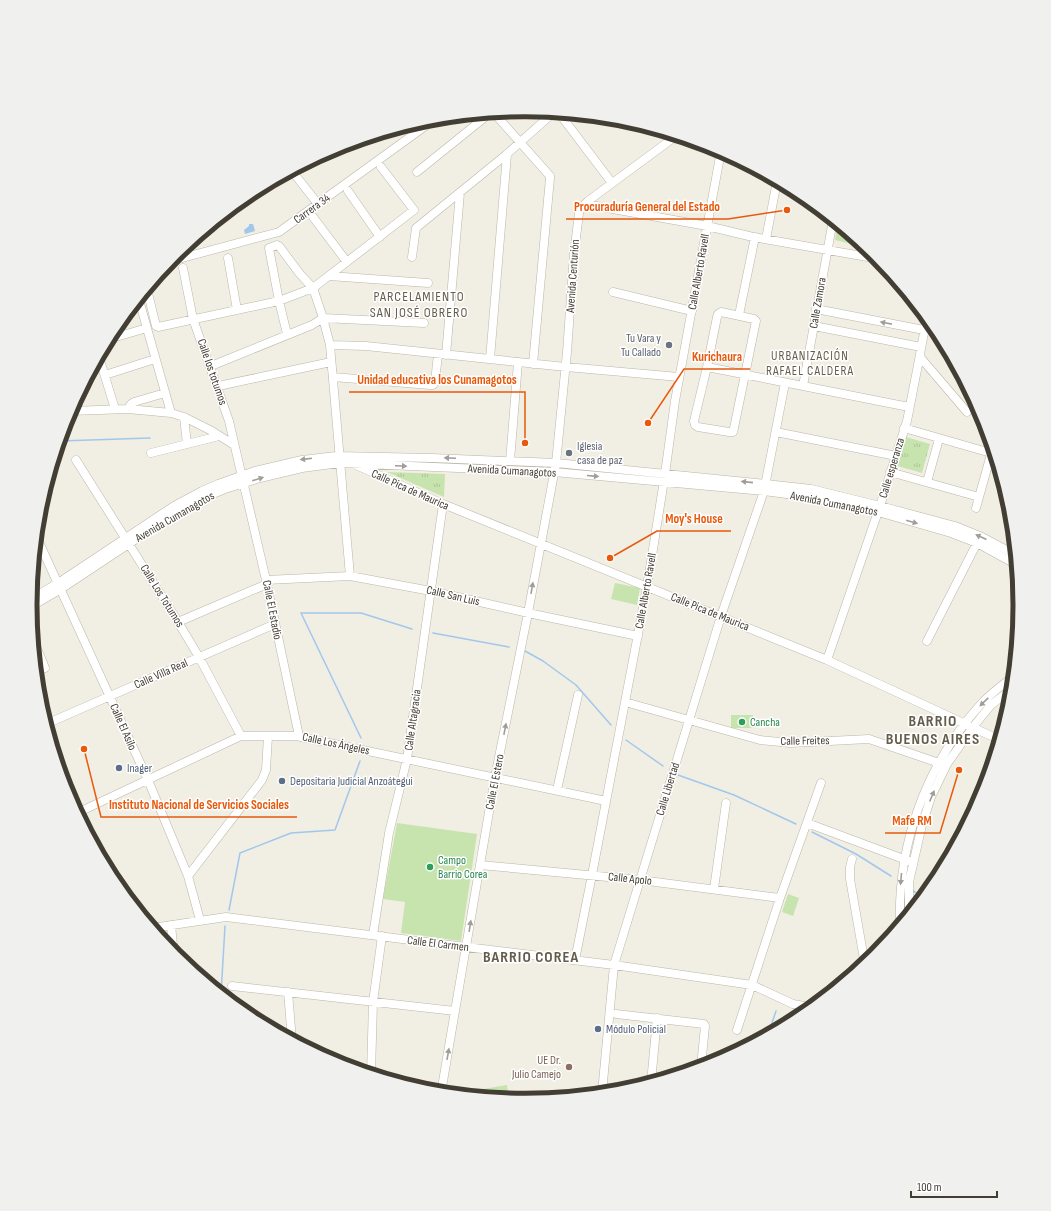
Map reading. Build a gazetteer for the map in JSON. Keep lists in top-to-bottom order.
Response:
{
  "streets": {
    "street": [
      "Carrera 34",
      "Calle Alberto Ravell",
      "Avenida Centurión",
      "Calle Zamora",
      "Calle los totumos",
      "Calle esperanza",
      "Avenida Cumanagotos",
      "Calle Pica de Maurica",
      "Calle Los Totumos",
      "Calle San Luis",
      "Calle El Estadio",
      "Calle Villa Real",
      "Calle Altagracia",
      "Calle El Asilo",
      "Calle Freites",
      "Calle Los Ángeles",
      "Calle El Estero",
      "Calle Libertad",
      "Calle Apolo",
      "Calle El Carmen"
    ]
  },
  "crossings": [
    ["Calle Alberto Ravell", "Avenida Cumanagotos"],
    ["Calle Alberto Ravell", "Calle Pica de Maurica"],
    ["Calle Alberto Ravell", "Calle San Luis"],
    ["Calle Alberto Ravell", "Calle Freites"],
    ["Calle Alberto Ravell", "Calle Los Ángeles"],
    ["Calle Alberto Ravell", "Calle Apolo"],
    ["Calle Alberto Ravell", "Calle El Carmen"],
    ["Avenida Centurión", "Avenida Cumanagotos"],
    ["Avenida Centurión", "Calle El Estero"],
    ["Calle los totumos", "Avenida Cumanagotos"],
    ["Calle los totumos", "Calle El Estadio"],
    ["Calle esperanza", "Avenida Cumanagotos"],
    ["Calle esperanza", "Calle Pica de Maurica"],
    ["Avenida Cumanagotos", "Calle Pica de Maurica"],
    ["Avenida Cumanagotos", "Calle Los Totumos"],
    ["Avenida Cumanagotos", "Calle El Estadio"],
    ["Avenida Cumanagotos", "Calle El Asilo"],
    ["Avenida Cumanagotos", "Calle El Estero"],
    ["Avenida Cumanagotos", "Calle Libertad"],
    ["Calle Pica de Maurica", "Calle Altagracia"],
    ["Calle Pica de Maurica", "Calle El Estero"],
    ["Calle Pica de Maurica", "Calle Libertad"],
    ["Calle Los Totumos", "Calle San Luis"],
    ["Calle Los Totumos", "Calle Villa Real"],
    ["Calle Los Totumos", "Calle Los Ángeles"],
    ["Calle San Luis", "Calle El Estadio"],
    ["Calle San Luis", "Calle Altagracia"],
    ["Calle San Luis", "Calle El Estero"],
    ["Calle El Estadio", "Calle Villa Real"],
    ["Calle El Estadio", "Calle Los Ángeles"],
    ["Calle Villa Real", "Calle El Asilo"],
    ["Calle Altagracia", "Calle Los Ángeles"],
    ["Calle Altagracia", "Calle El Carmen"],
    ["Calle El Asilo", "Calle Los Ángeles"],
    ["Calle El Asilo", "Calle El Carmen"],
    ["Calle Freites", "Calle Libertad"],
    ["Calle Los Ángeles", "Calle El Estero"],
    ["Calle El Estero", "Calle Apolo"],
    ["Calle El Estero", "Calle El Carmen"],
    ["Calle Libertad", "Calle Apolo"],
    ["Calle Libertad", "Calle El Carmen"]
  ],
  "one_way": ["Calle El Estero"],
  "districts": [
    "PARCELAMIENTO SAN JOSÉ OBRERO",
    "URBANIZACIÓN RAFAEL CALDERA",
    "BARRIO BUENOS AIRES",
    "BARRIO COREA"
  ],
  "places": [
    "Procuraduría General del Estado",
    "Tu Vara y Tu Callado",
    "Kurichaura",
    "Unidad educativa los Cunamagotos",
    "Iglesia casa de paz",
    "Moy's House",
    "Cancha",
    "Instituto Nacional de Servicios Sociales",
    "Inager",
    "Mafe RM",
    "Depositaria Judicial Anzoátegui",
    "Campo Barrio Corea",
    "Módulo Policial",
    "UE Dr. Julio Camejo"
  ],
  "scale_bar": "100 m"
}
